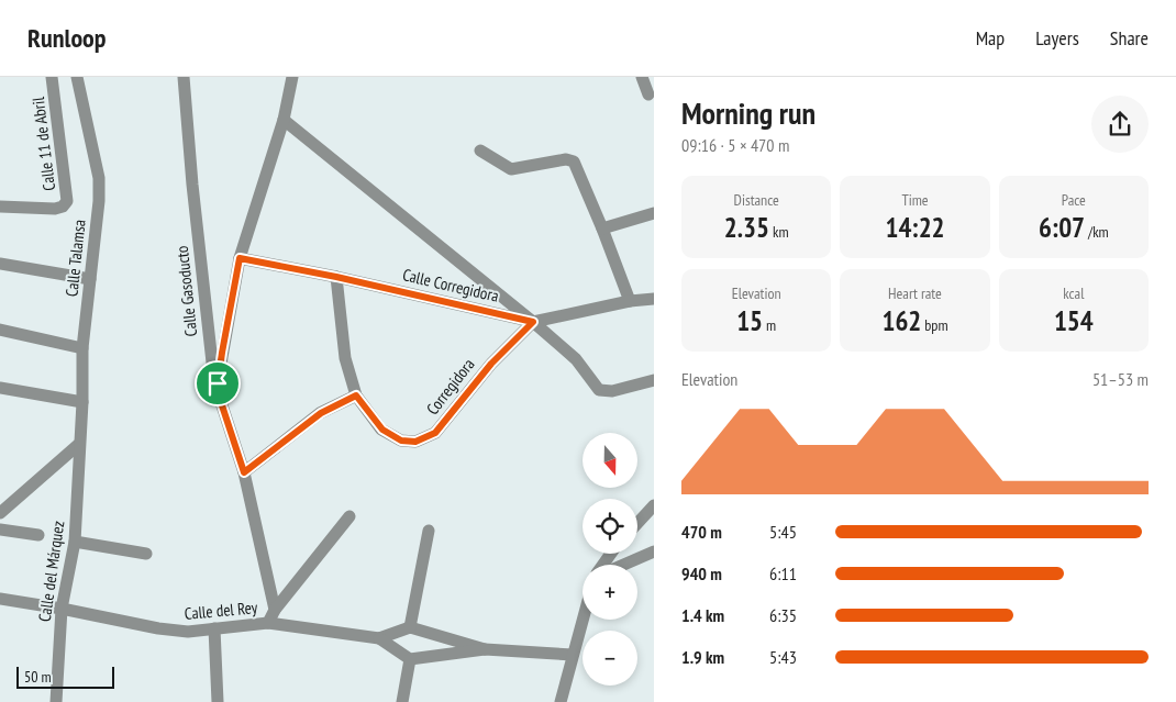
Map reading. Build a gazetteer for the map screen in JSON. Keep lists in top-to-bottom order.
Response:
{
  "streets": {
    "street": [
      "Calle 11 de Abril",
      "Calle Talamsa",
      "Calle Corregidora",
      "Calle Gasoducto",
      "Corregidora",
      "Calle del Márquez",
      "Calle del Rey"
    ]
  },
  "crossings": [
    ["Calle Talamsa", "Calle del Márquez"],
    ["Calle Corregidora", "Corregidora"],
    ["Calle del Márquez", "Calle del Rey"]
  ],
  "scale_bar": "50 m",
  "north": "bottom",
  "page": {
    "header": "Runloop",
    "nav": ["Map", "Layers", "Share"],
    "heading": ["Morning run", "09:16 · 5 × 470 m"],
    "stats": [
      ["Distance", "2.35 km"],
      ["Time", "14:22"],
      ["Pace", "6:07 /km"],
      ["Elevation", "15 m"],
      ["Heart rate", "162 bpm"],
      ["kcal", "154"]
    ],
    "chart": ["Elevation", "51–53 m"],
    "map_buttons": ["+", "−"],
    "list": [
      {
        "name": "470 m",
        "note": "5:45"
      },
      {
        "name": "940 m",
        "note": "6:11"
      },
      {
        "name": "1.4 km",
        "note": "6:35"
      },
      {
        "name": "1.9 km",
        "note": "5:43"
      }
    ],
    "scale": "50 m"
  }
}
